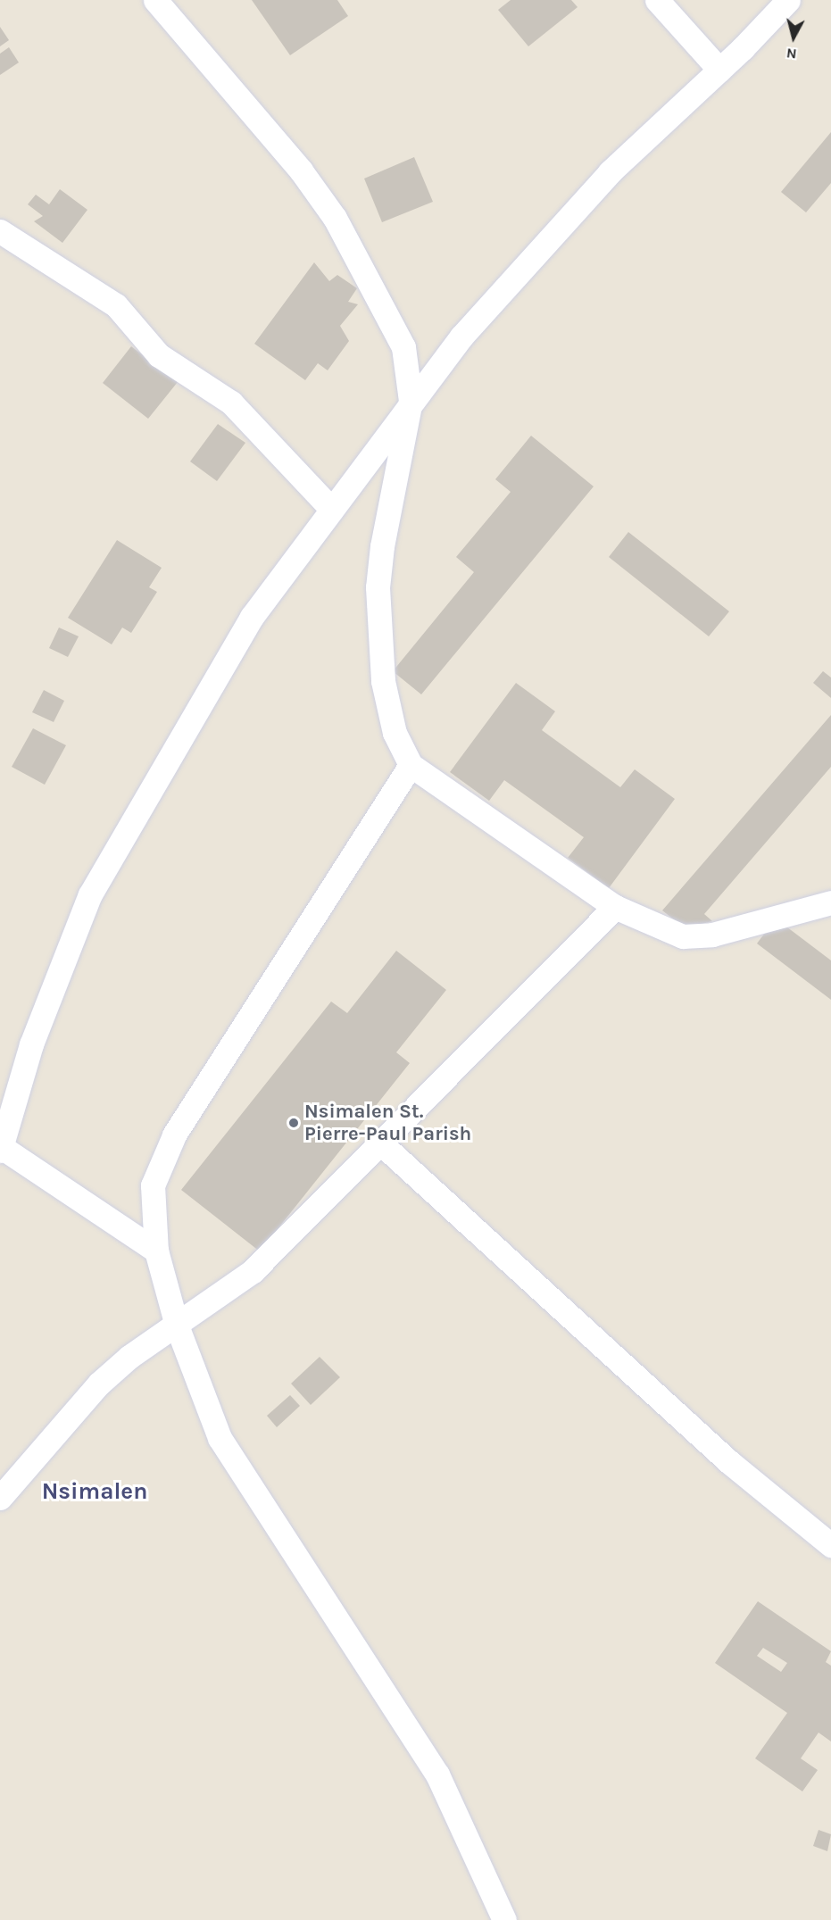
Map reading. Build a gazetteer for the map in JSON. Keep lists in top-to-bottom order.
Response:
{
  "districts": ["Nsimalen"],
  "places": ["Nsimalen St. Pierre-Paul Parish"],
  "north": "bottom"
}
